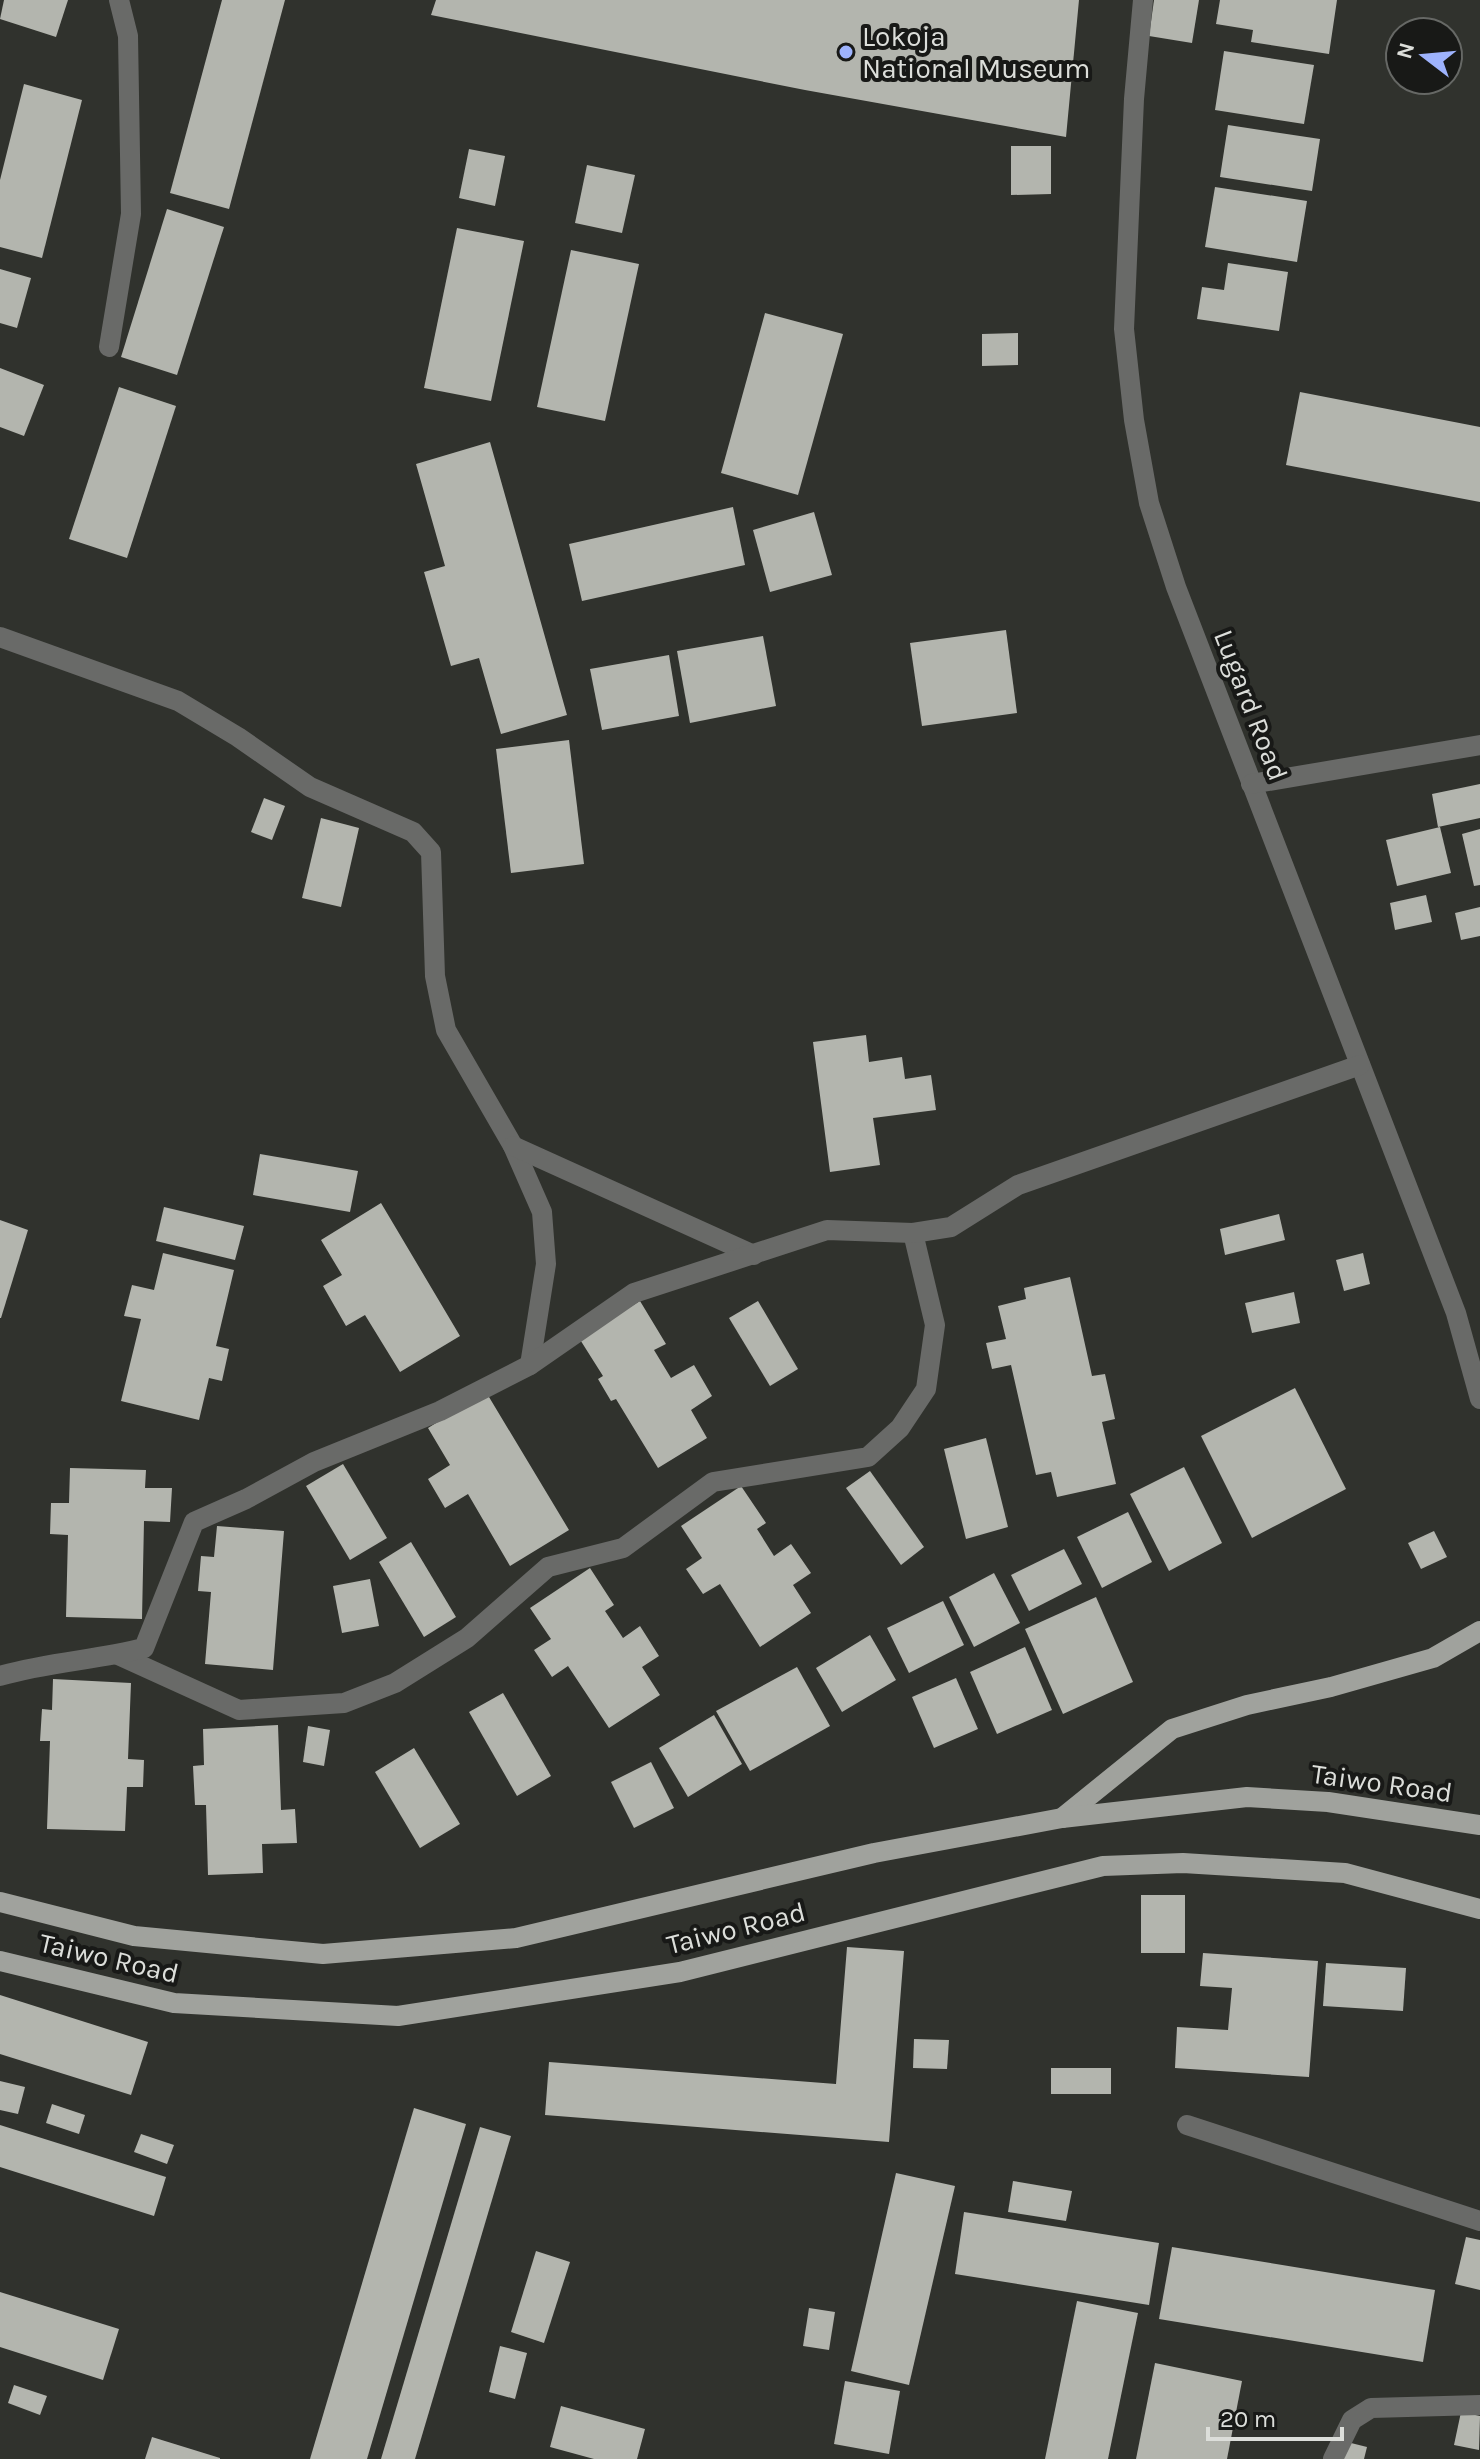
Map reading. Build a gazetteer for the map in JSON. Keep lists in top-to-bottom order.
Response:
{
  "streets": {
    "main road": ["Taiwo Road"],
    "street": ["Lugard Road"]
  },
  "places": ["Lokoja National Museum"],
  "scale_bar": "20 m",
  "north": "left"
}
